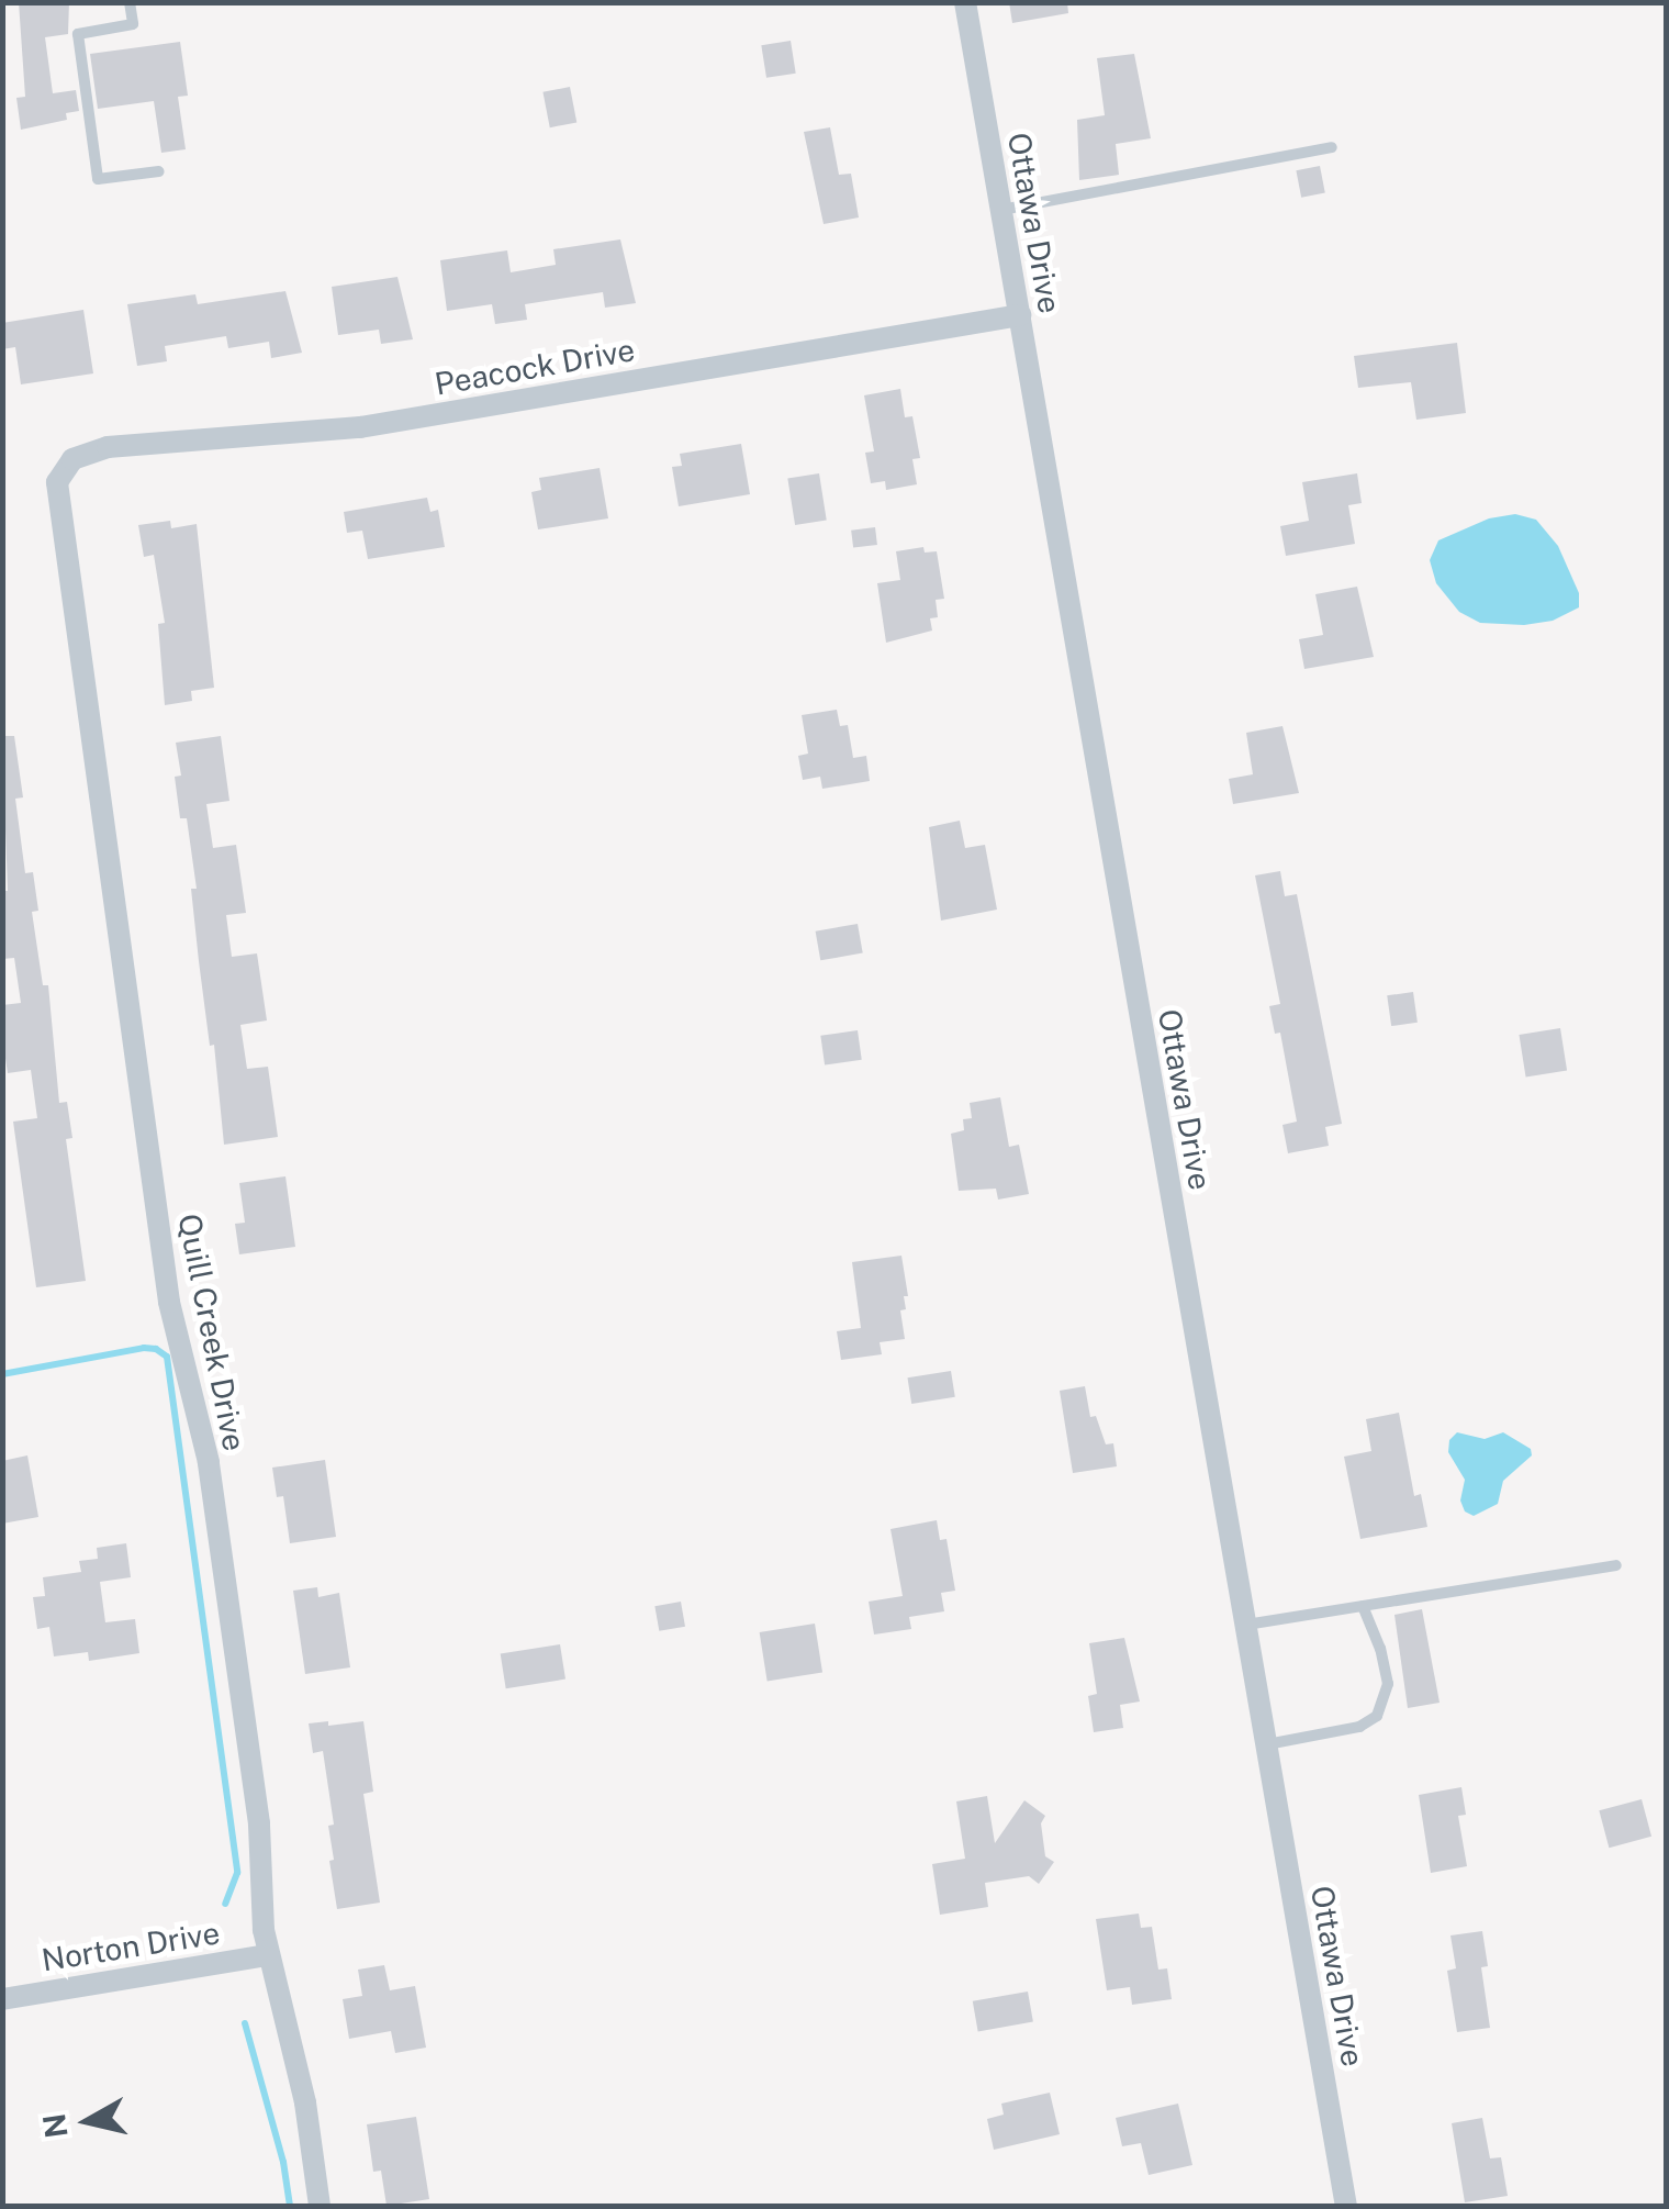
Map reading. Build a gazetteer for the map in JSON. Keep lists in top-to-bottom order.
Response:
{
  "streets": {
    "street": [
      "Ottawa Drive",
      "Peacock Drive",
      "Quill Creek Drive",
      "Norton Drive"
    ]
  },
  "crossings": [
    ["Ottawa Drive", "Peacock Drive"],
    ["Peacock Drive", "Quill Creek Drive"],
    ["Quill Creek Drive", "Norton Drive"]
  ],
  "north": "left"
}
